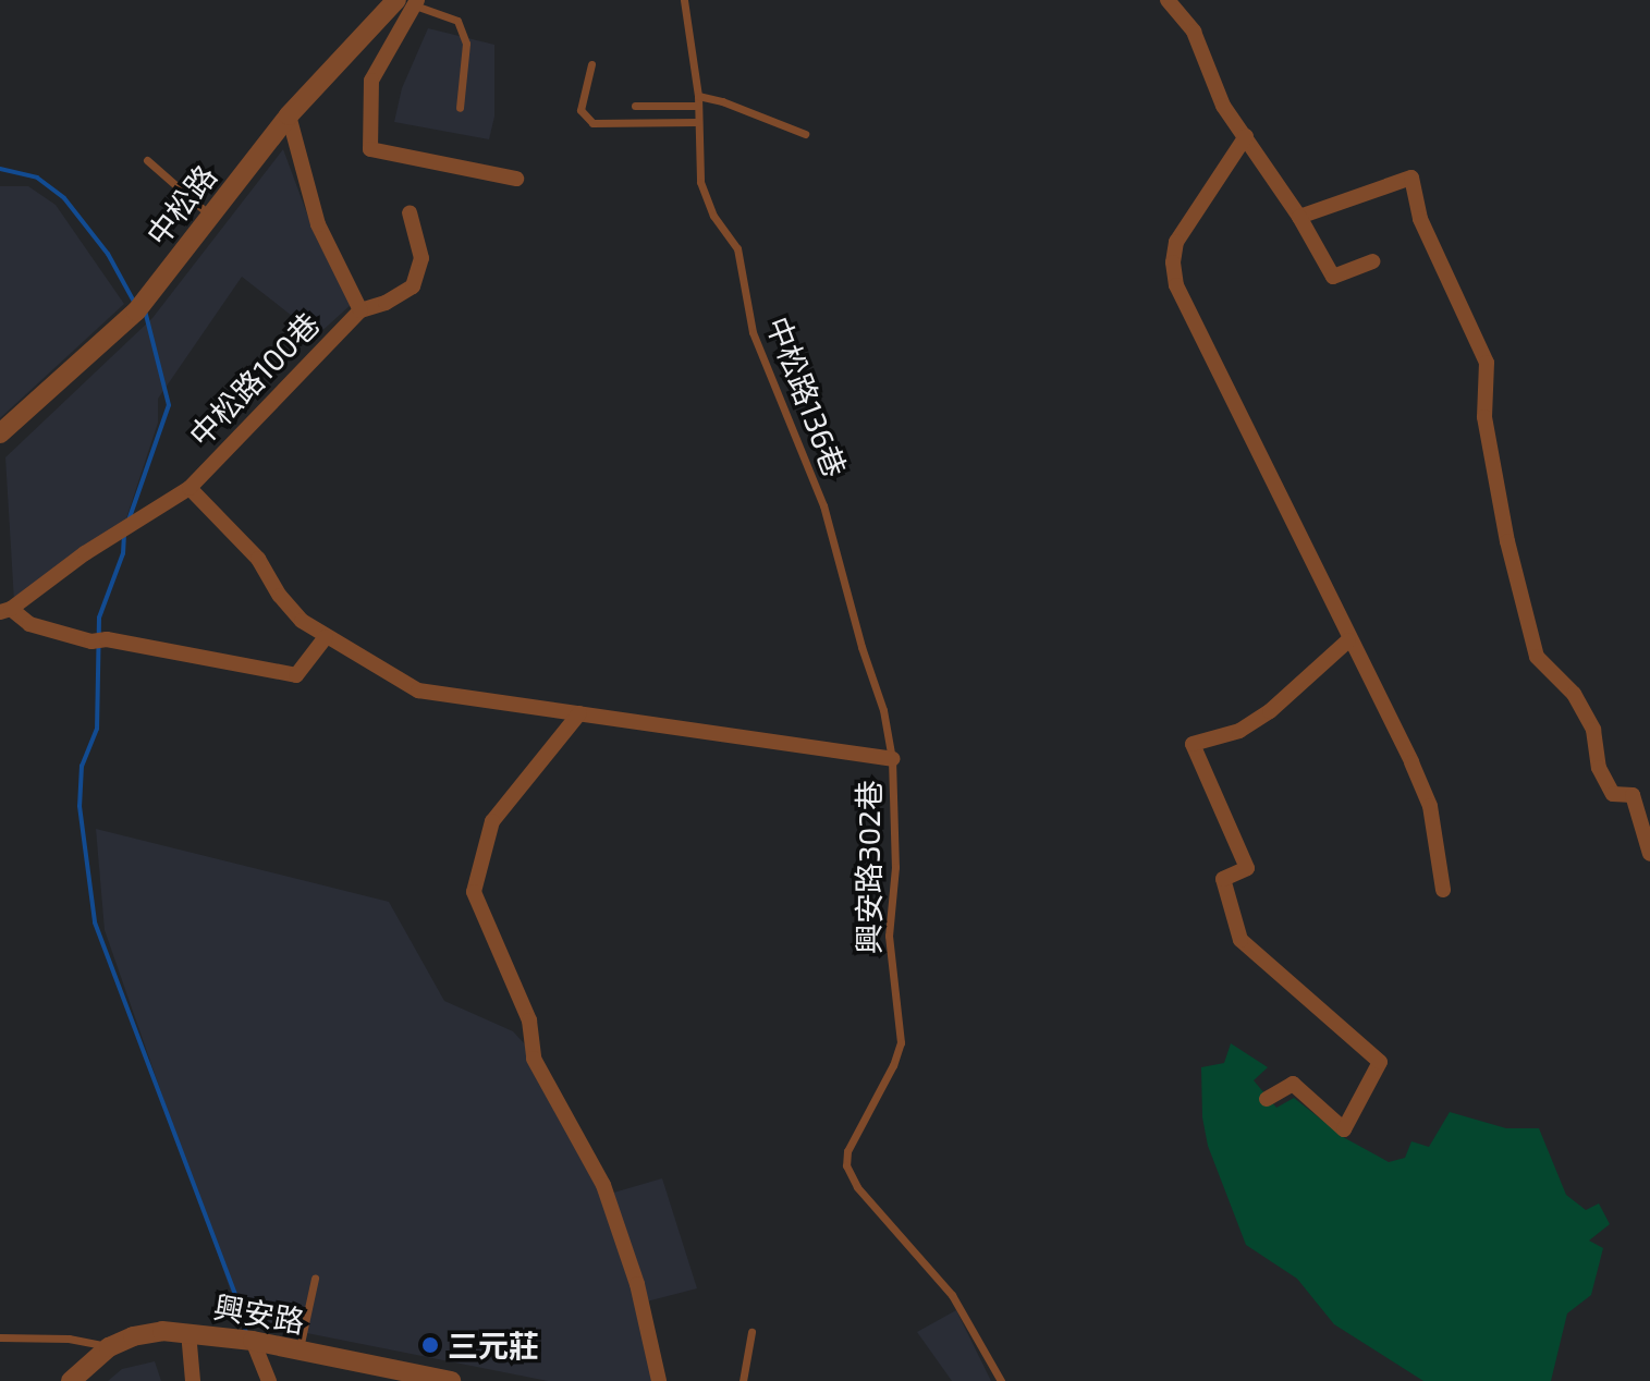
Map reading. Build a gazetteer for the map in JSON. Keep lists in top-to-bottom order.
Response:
{
  "streets": {
    "street": ["中松路", "中松路100巷", "興安路"],
    "lane": ["中松路136巷", "興安路302巷"]
  },
  "crossings": [
    ["中松路", "中松路100巷"],
    ["中松路136巷", "興安路302巷"]
  ],
  "places": ["三元莊"]
}
